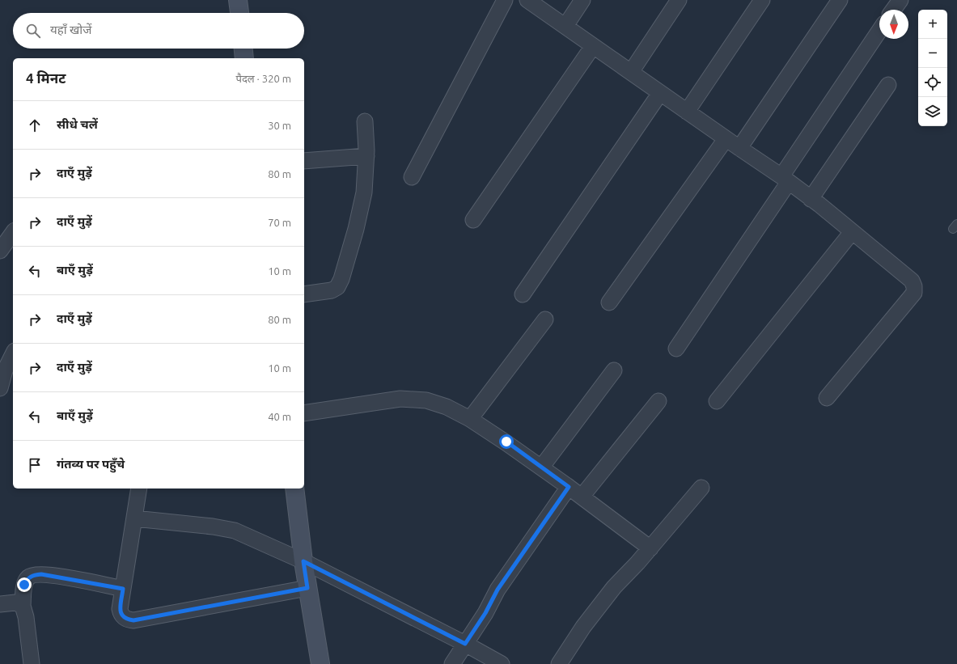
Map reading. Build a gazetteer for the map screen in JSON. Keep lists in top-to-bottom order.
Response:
{
  "north": "bottom",
  "page": {
    "map_buttons": ["+", "−"],
    "search": "यहाँ खोजें",
    "heading": ["4 मिनट", "पैदल · 320 m"],
    "list": [
      ["सीधे चलें", "30 m"],
      ["दाएँ मुड़ें", "80 m"],
      ["दाएँ मुड़ें", "70 m"],
      ["बाएँ मुड़ें", "10 m"],
      ["दाएँ मुड़ें", "80 m"],
      ["दाएँ मुड़ें", "10 m"],
      ["बाएँ मुड़ें", "40 m"],
      "गंतव्य पर पहुँचे"
    ]
  }
}
